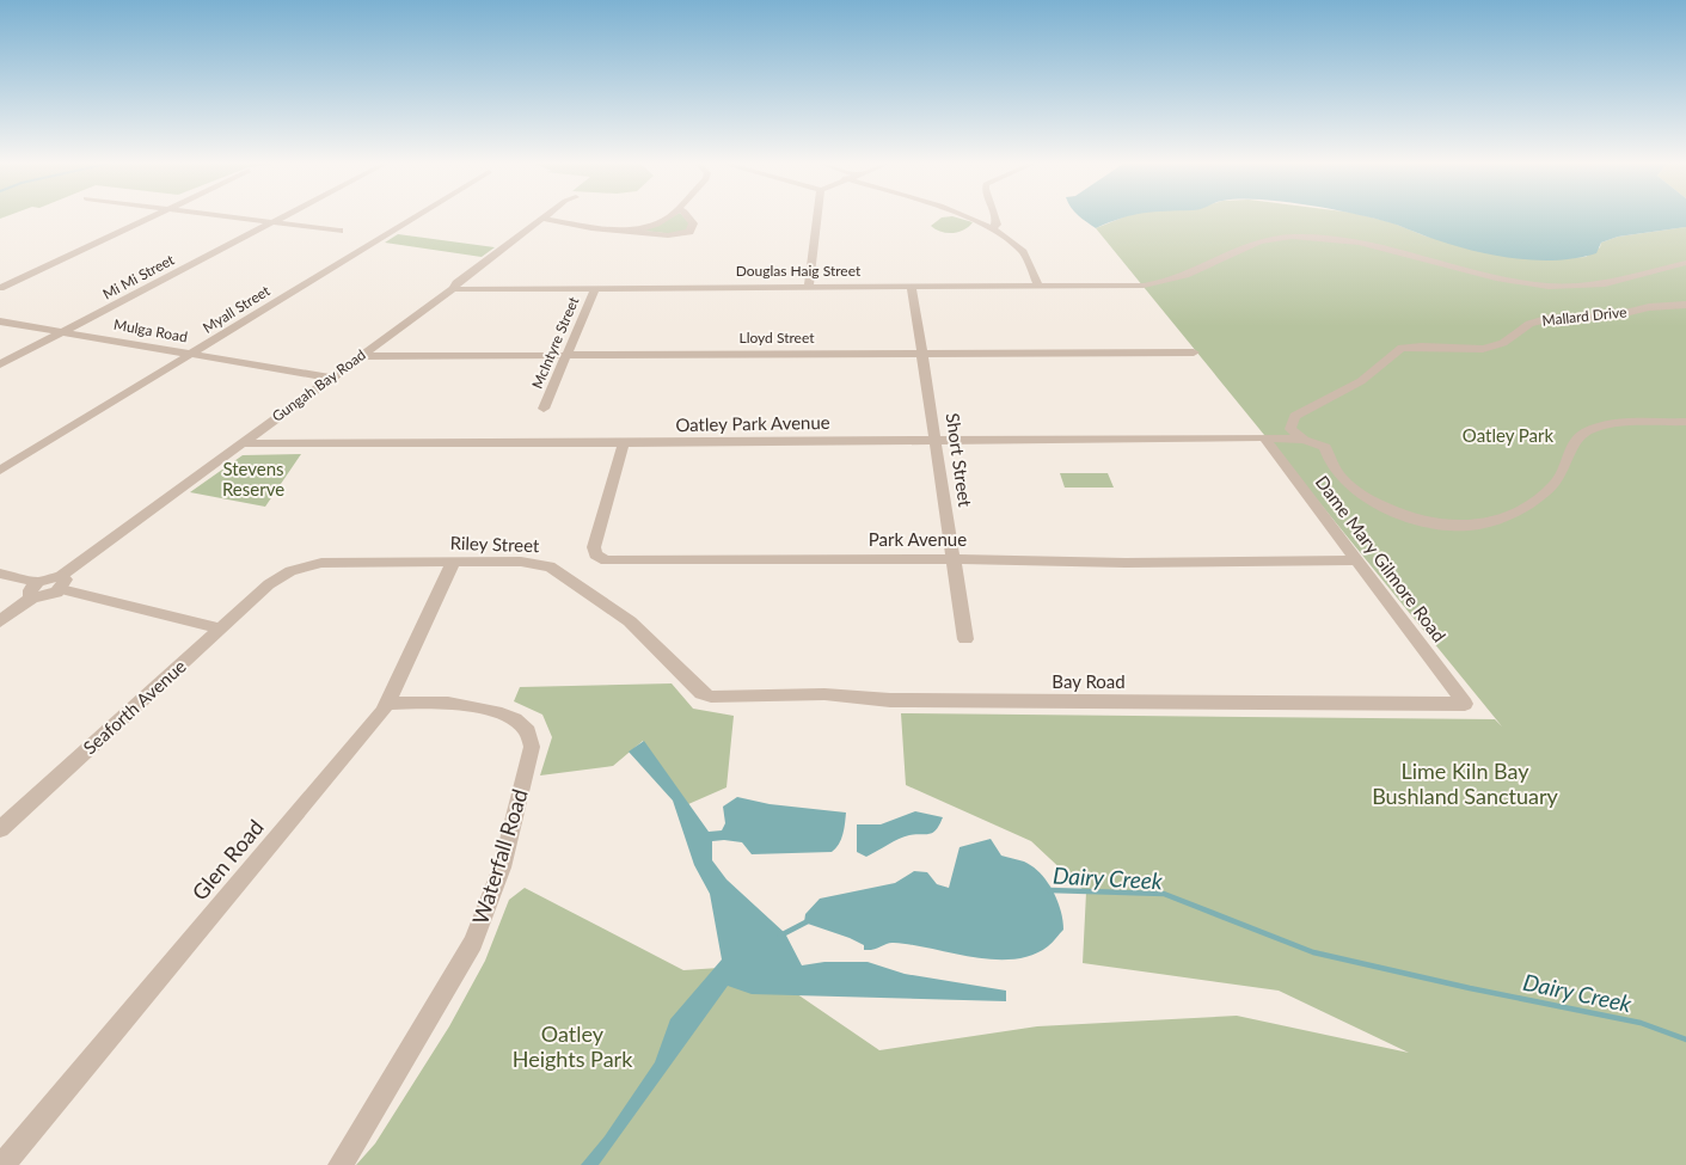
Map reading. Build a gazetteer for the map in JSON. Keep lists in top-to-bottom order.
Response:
{
  "streets": {
    "street": [
      "Douglas Haig Street",
      "Mi Mi Street",
      "Myall Street",
      "Mallard Drive",
      "Mulga Road",
      "Lloyd Street",
      "McIntyre Street",
      "Gungah Bay Road",
      "Oatley Park Avenue",
      "Short Street",
      "Park Avenue",
      "Riley Street",
      "Dame Mary Gilmore Road",
      "Bay Road",
      "Seaforth Avenue",
      "Waterfall Road",
      "Glen Road"
    ]
  },
  "crossings": [
    ["Douglas Haig Street", "McIntyre Street"],
    ["Douglas Haig Street", "Gungah Bay Road"],
    ["Douglas Haig Street", "Short Street"],
    ["Mi Mi Street", "Mulga Road"],
    ["Myall Street", "Mulga Road"],
    ["Mulga Road", "Gungah Bay Road"],
    ["Lloyd Street", "McIntyre Street"],
    ["Lloyd Street", "Gungah Bay Road"],
    ["Lloyd Street", "Short Street"],
    ["Gungah Bay Road", "Oatley Park Avenue"],
    ["Oatley Park Avenue", "Short Street"],
    ["Oatley Park Avenue", "Park Avenue"],
    ["Oatley Park Avenue", "Dame Mary Gilmore Road"],
    ["Short Street", "Park Avenue"],
    ["Park Avenue", "Dame Mary Gilmore Road"],
    ["Riley Street", "Bay Road"],
    ["Riley Street", "Seaforth Avenue"],
    ["Riley Street", "Glen Road"],
    ["Dame Mary Gilmore Road", "Bay Road"],
    ["Waterfall Road", "Glen Road"]
  ],
  "water": ["Dairy Creek"],
  "parks": [
    "Oatley Park",
    "Stevens Reserve",
    "Lime Kiln Bay Bushland Sanctuary",
    "Oatley Heights Park"
  ]
}
